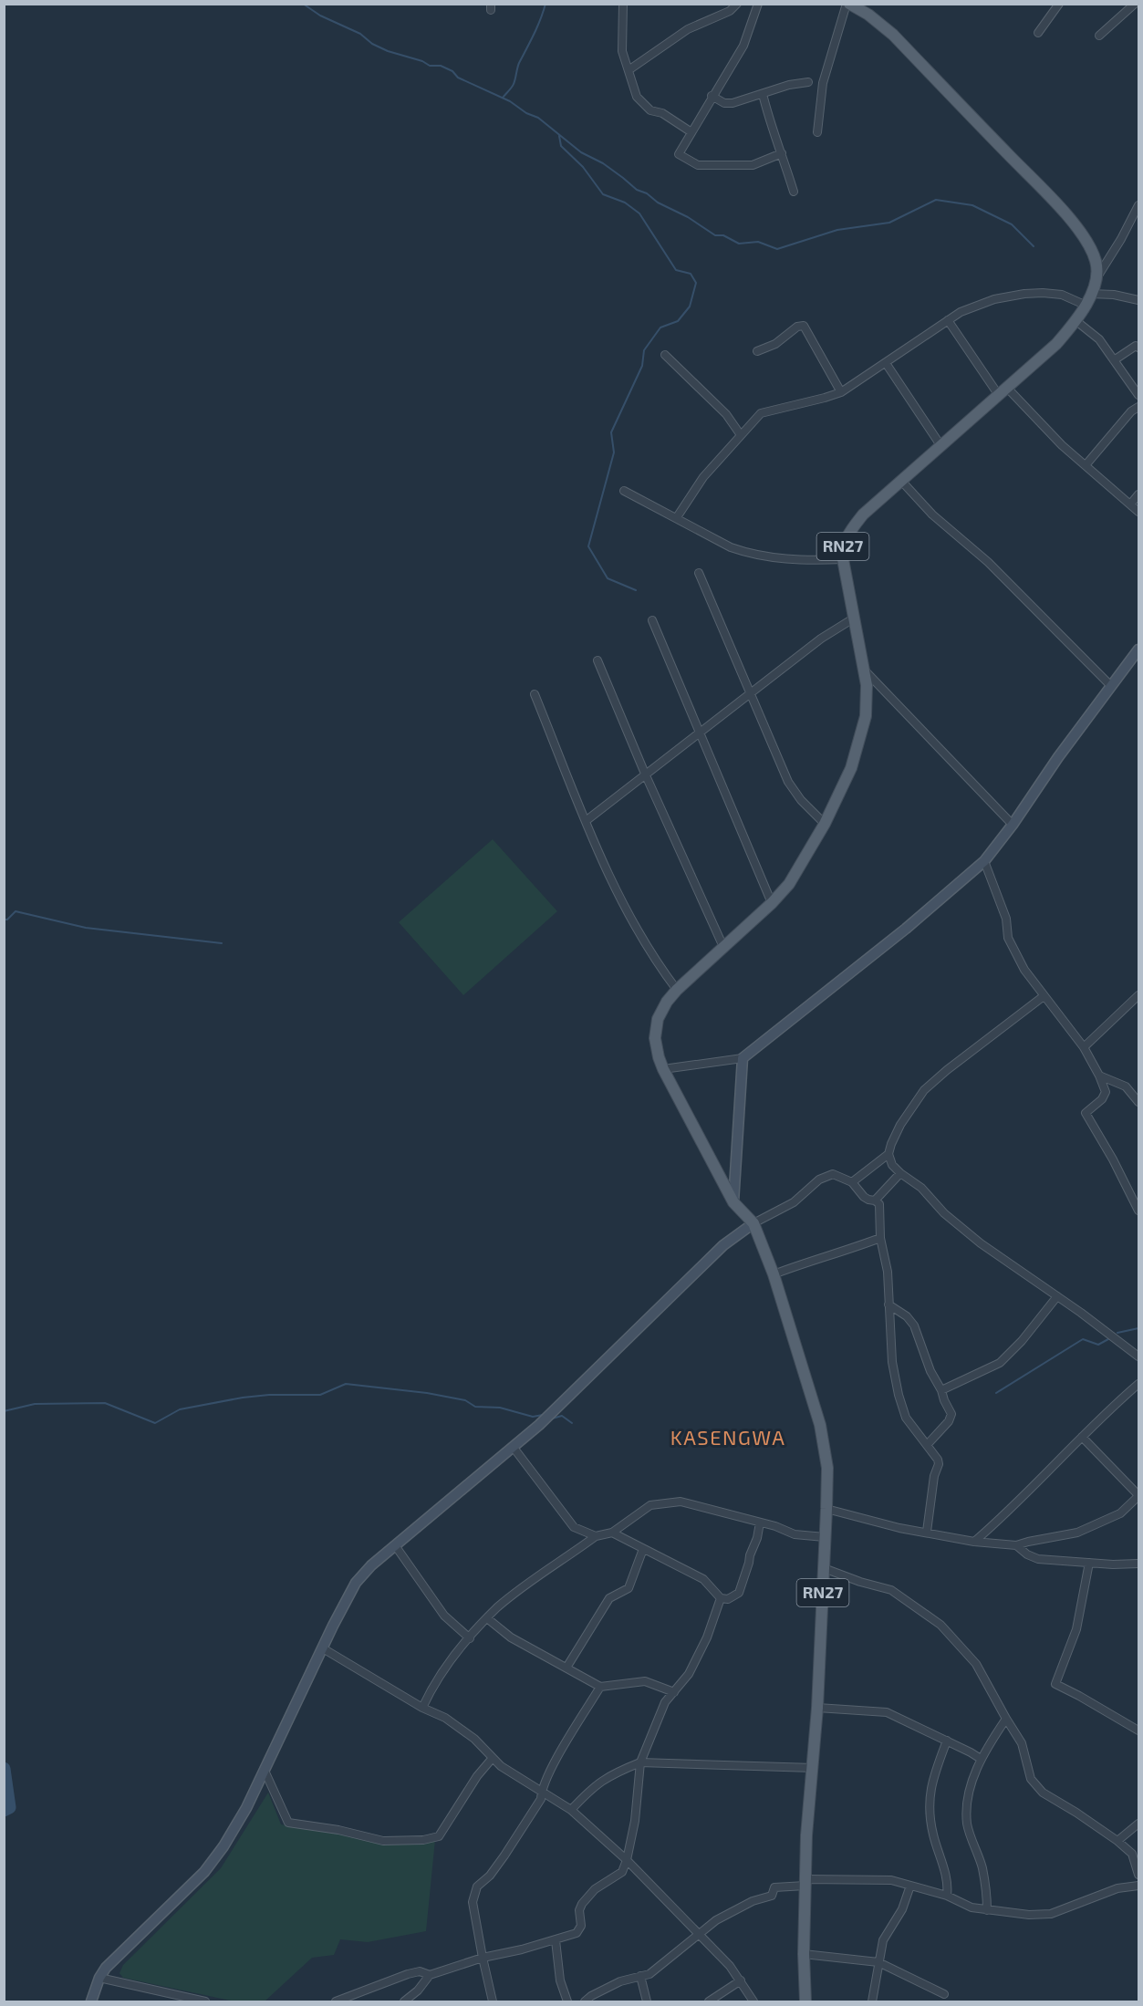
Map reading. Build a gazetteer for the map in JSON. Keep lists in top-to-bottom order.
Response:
{
  "streets": {
    "main road": ["RN27"]
  },
  "districts": ["KASENGWA"]
}
